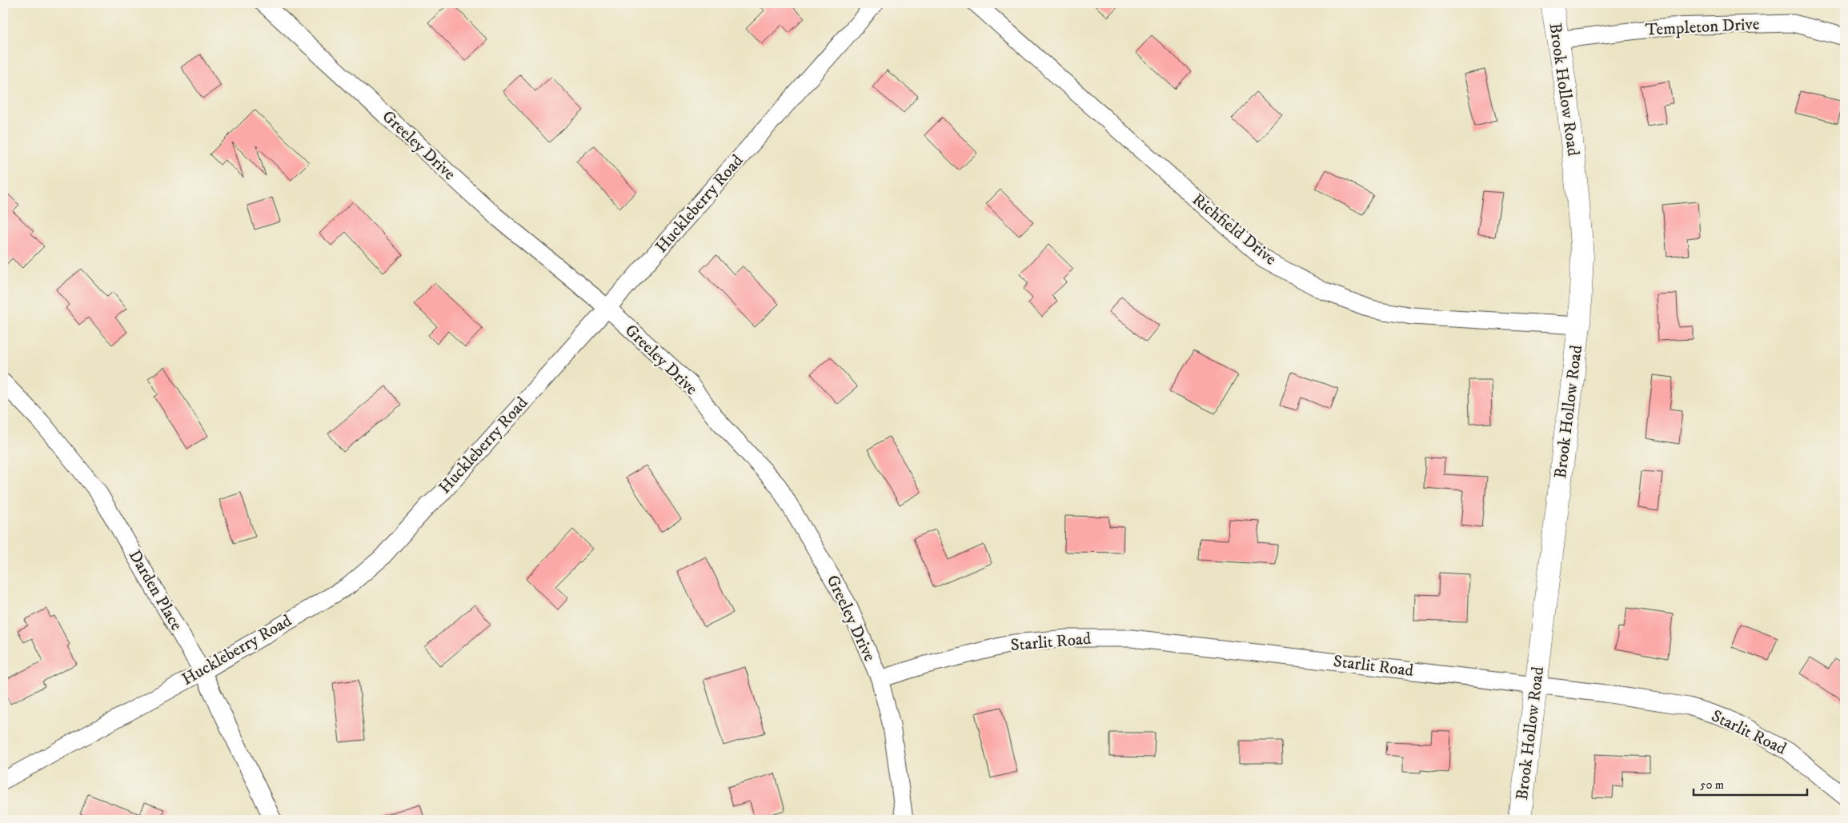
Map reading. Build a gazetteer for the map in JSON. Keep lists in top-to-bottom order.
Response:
{
  "streets": {
    "street": [
      "Templeton Drive",
      "Brook Hollow Road",
      "Greeley Drive",
      "Huckleberry Road",
      "Richfield Drive",
      "Darden Place",
      "Starlit Road"
    ]
  },
  "crossings": [
    ["Templeton Drive", "Brook Hollow Road"],
    ["Brook Hollow Road", "Richfield Drive"],
    ["Brook Hollow Road", "Starlit Road"],
    ["Greeley Drive", "Huckleberry Road"],
    ["Greeley Drive", "Starlit Road"],
    ["Huckleberry Road", "Darden Place"]
  ],
  "scale_bar": "50 m"
}
